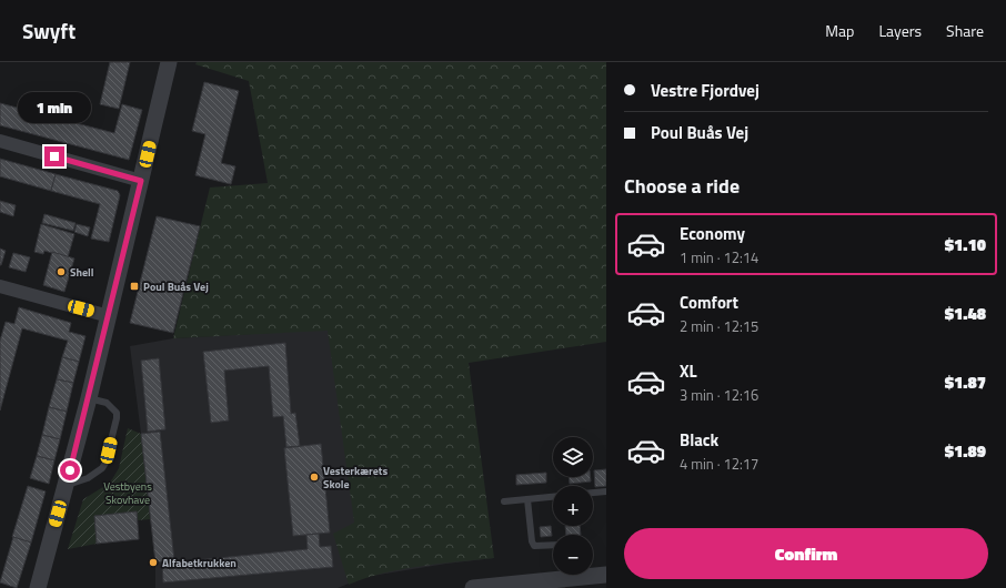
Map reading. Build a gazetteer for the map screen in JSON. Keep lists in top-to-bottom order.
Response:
{
  "parks": ["Vestbyens Skovhave"],
  "places": {
    "other": ["Shell", "Vesterkærets Skole", "Alfabetkrukken"],
    "transit": ["Poul Buås Vej"]
  },
  "page": {
    "header": "Swyft",
    "nav": ["Map", "Layers", "Share"],
    "banner": ["Vestre Fjordvej", "Poul Buås Vej"],
    "bubble": "1 min",
    "heading": "Choose a ride",
    "list": [
      {
        "name": "Economy",
        "note": "1 min · 12:14",
        "value": "$1.10"
      },
      {
        "name": "Comfort",
        "note": "2 min · 12:15",
        "value": "$1.48"
      },
      {
        "name": "XL",
        "note": "3 min · 12:16",
        "value": "$1.87"
      },
      {
        "name": "Black",
        "note": "4 min · 12:17",
        "value": "$1.89"
      }
    ],
    "map_buttons": ["+", "−"],
    "buttons": "Confirm"
  }
}
